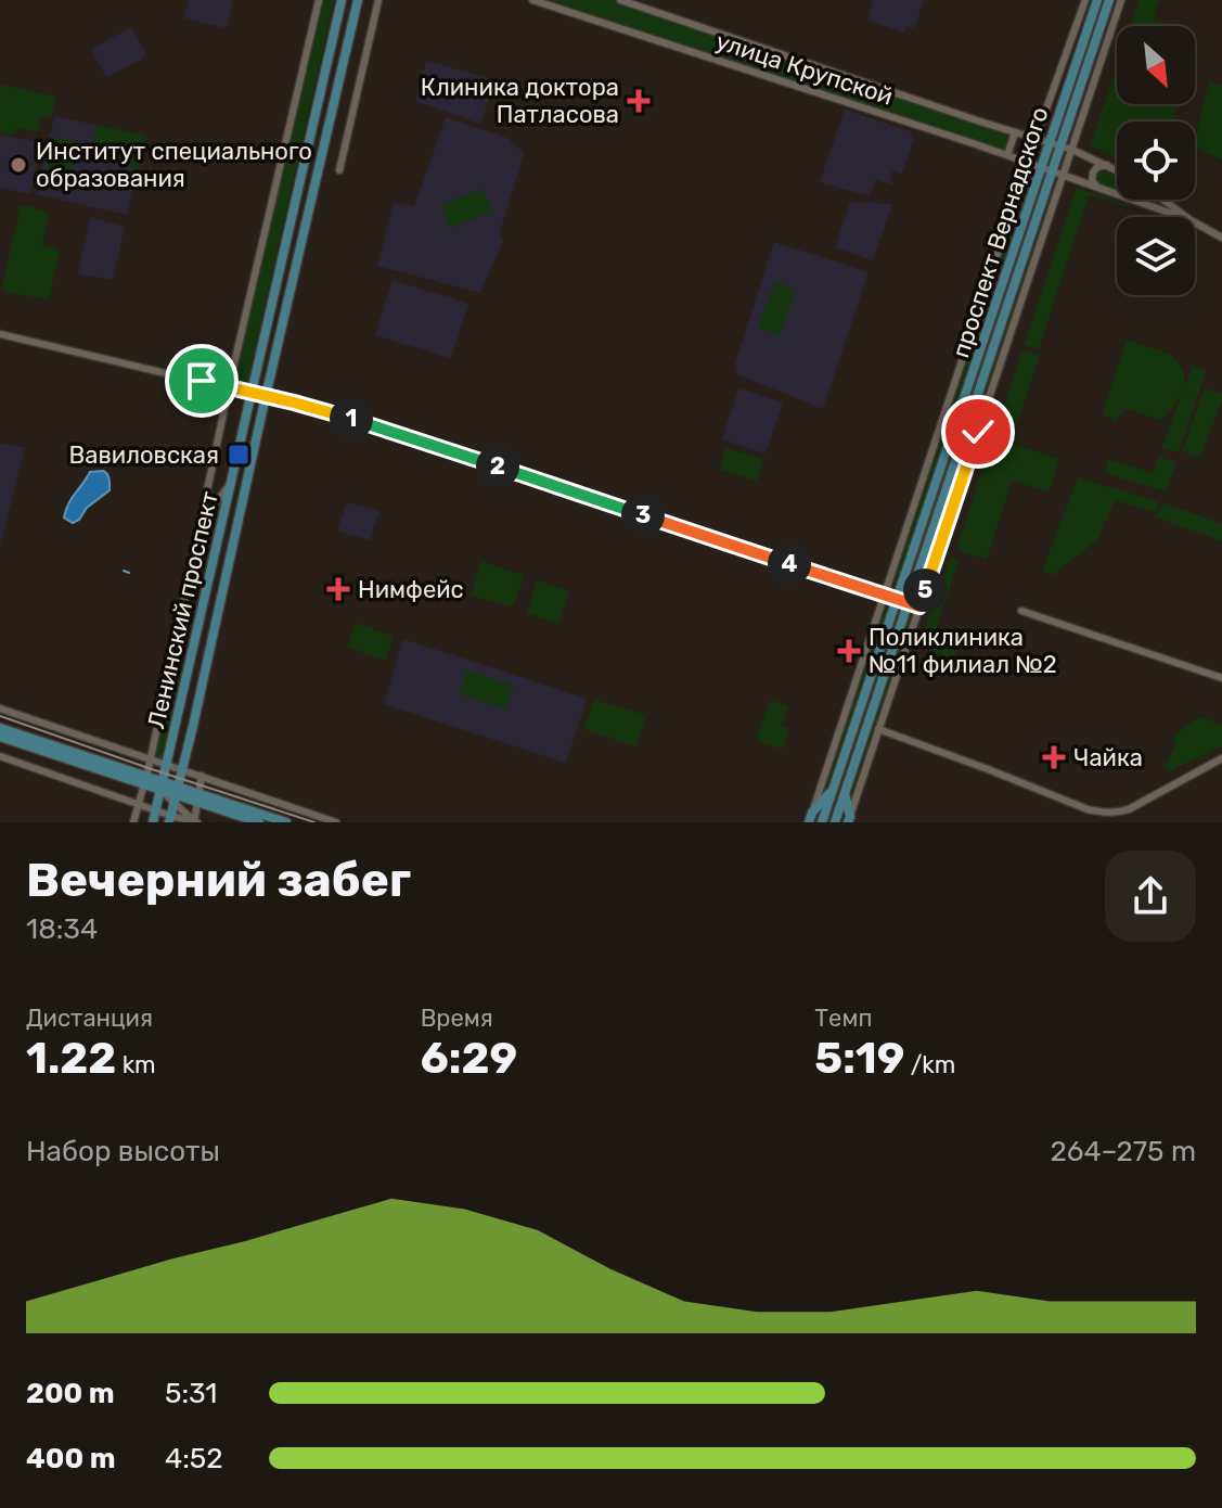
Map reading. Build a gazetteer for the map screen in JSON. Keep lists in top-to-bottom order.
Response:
{
  "streets": {
    "main road": ["проспект Вернадского", "Ленинский проспект"],
    "street": ["улица Крупской"]
  },
  "crossings": [
    ["улица Крупской", "проспект Вернадского"]
  ],
  "places": {
    "health": [
      "Клиника доктора Патласова",
      "Нимфейс",
      "Поликлиника №11 филиал №2",
      "Чайка"
    ],
    "other": ["Институт специального образования"],
    "transit": ["Вавиловская"]
  },
  "north": "bottom right",
  "page": {
    "pins": [
      "1",
      "2",
      "3",
      "4",
      "5"
    ],
    "heading": ["Вечерний забег", "18:34"],
    "stats": [
      ["Дистанция", "1.22 km"],
      ["Время", "6:29"],
      ["Темп", "5:19 /km"]
    ],
    "chart": ["Набор высоты", "264–275 m"],
    "list": [
      {
        "name": "200 m",
        "note": "5:31"
      },
      {
        "name": "400 m",
        "note": "4:52"
      }
    ]
  }
}
